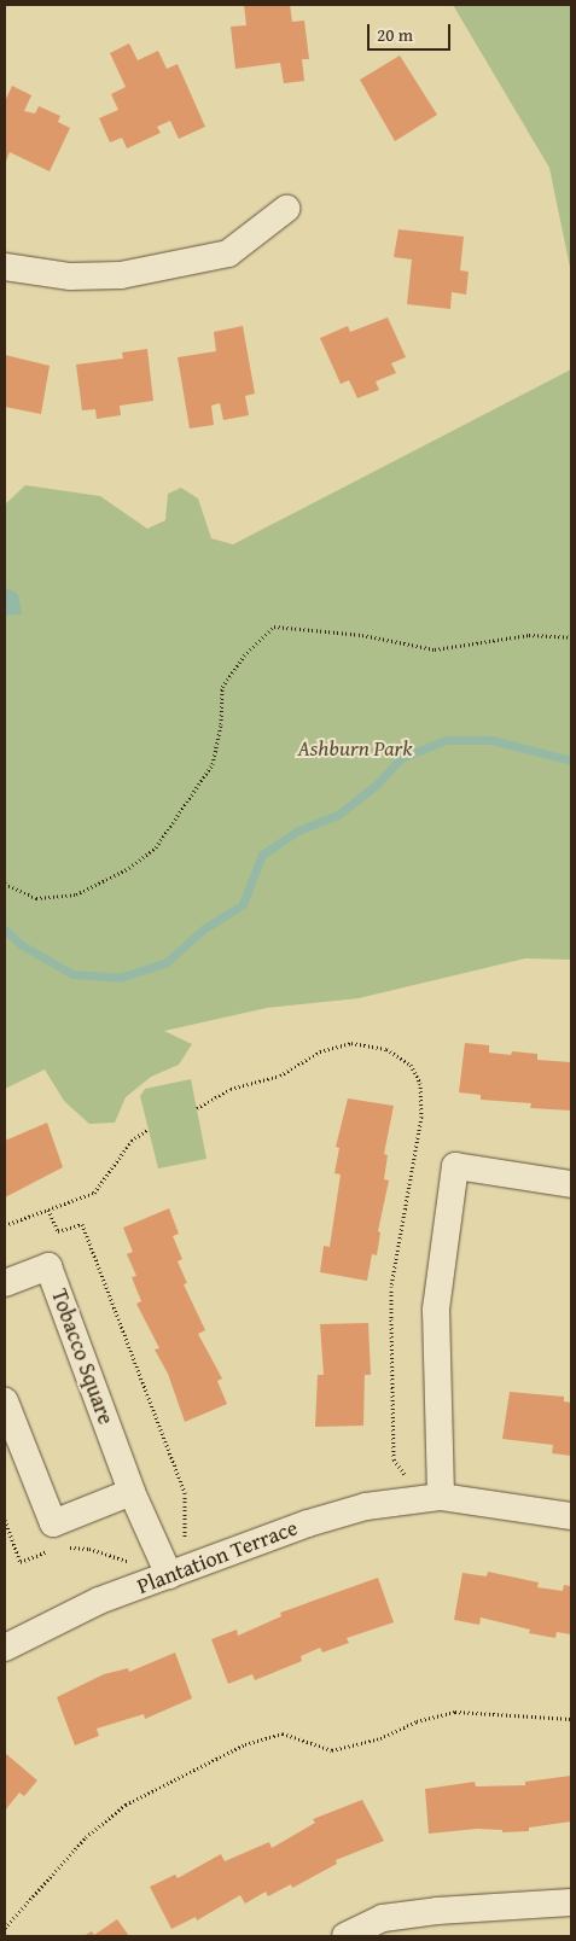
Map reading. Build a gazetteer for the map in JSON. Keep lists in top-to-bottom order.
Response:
{
  "streets": {
    "street": ["Tobacco Square", "Plantation Terrace"]
  },
  "crossings": [
    ["Tobacco Square", "Plantation Terrace"]
  ],
  "parks": ["Ashburn Park"],
  "scale_bar": "20 m"
}
